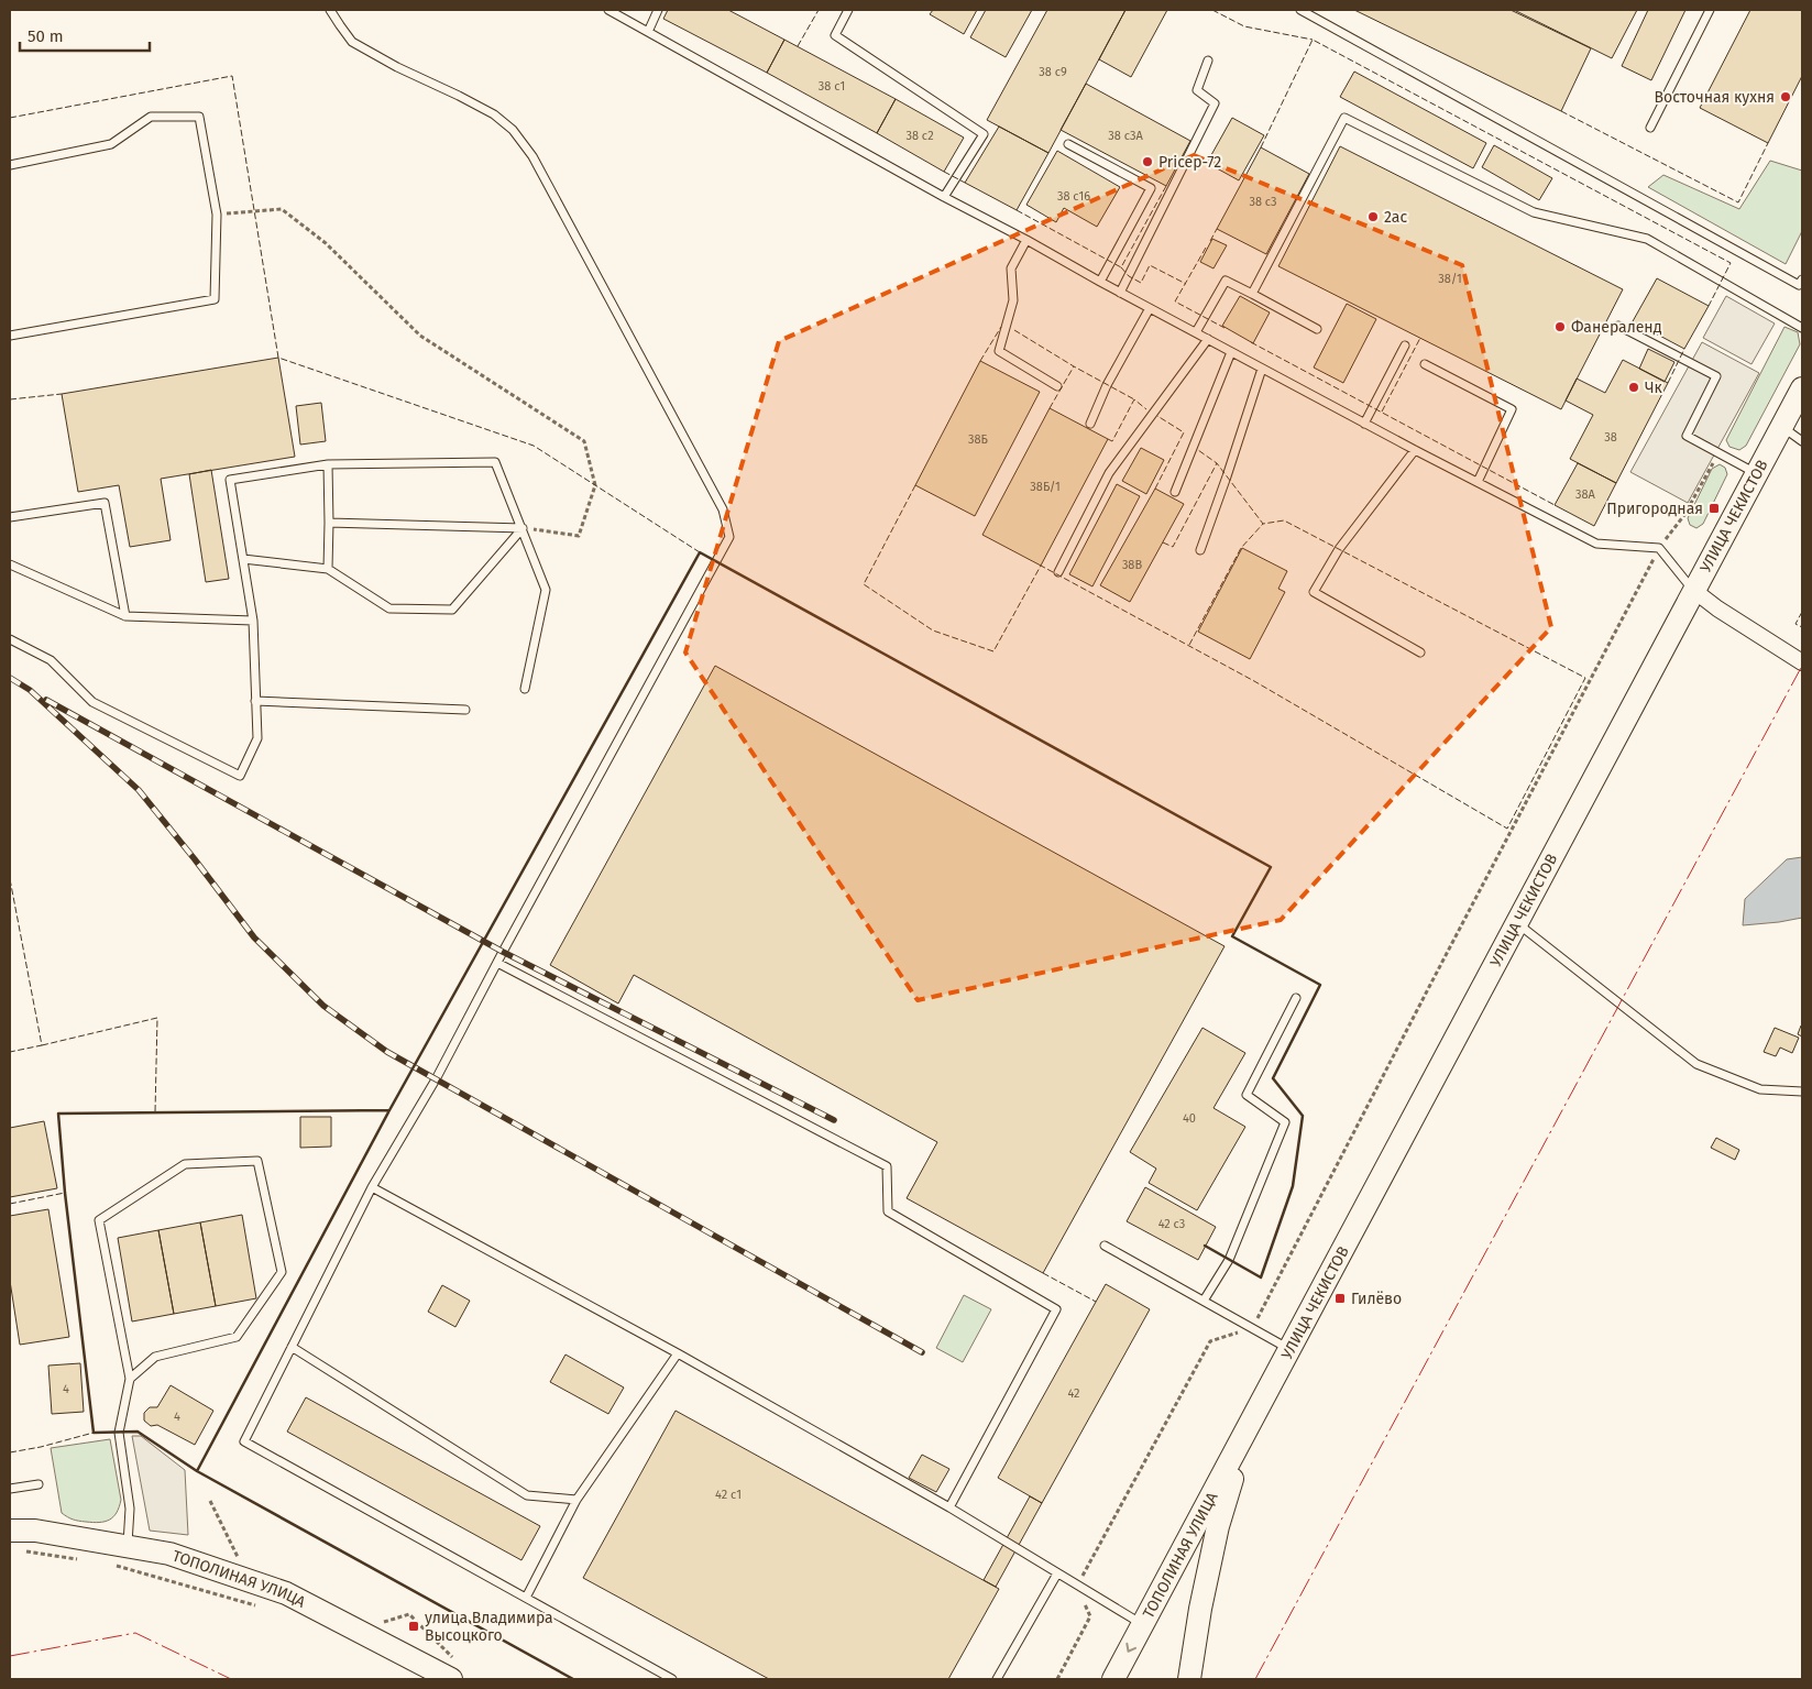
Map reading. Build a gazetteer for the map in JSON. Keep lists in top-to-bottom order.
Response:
{
  "streets": {
    "main road": ["УЛИЦА ЧЕКИСТОВ", "ТОПОЛИНАЯ УЛИЦА"]
  },
  "crossings": [
    ["УЛИЦА ЧЕКИСТОВ", "ТОПОЛИНАЯ УЛИЦА"]
  ],
  "places": {
    "other": [
      "Восточная кухня",
      "Pricep-72",
      "2ас",
      "Фанераленд",
      "Чк"
    ],
    "transit": ["Пригородная", "Гилёво", "улица Владимира Высоцкого"]
  },
  "house_numbers": [
    "38 с9",
    "38 с1",
    "38 с2",
    "38 с3А",
    "38 c16",
    "38 с3",
    "38/1",
    "38",
    "38Б",
    "38Б/1",
    "38А",
    "38В",
    "40",
    "42 с3",
    "4",
    "42",
    "4",
    "42 c1"
  ],
  "scale_bar": "50 m"
}
